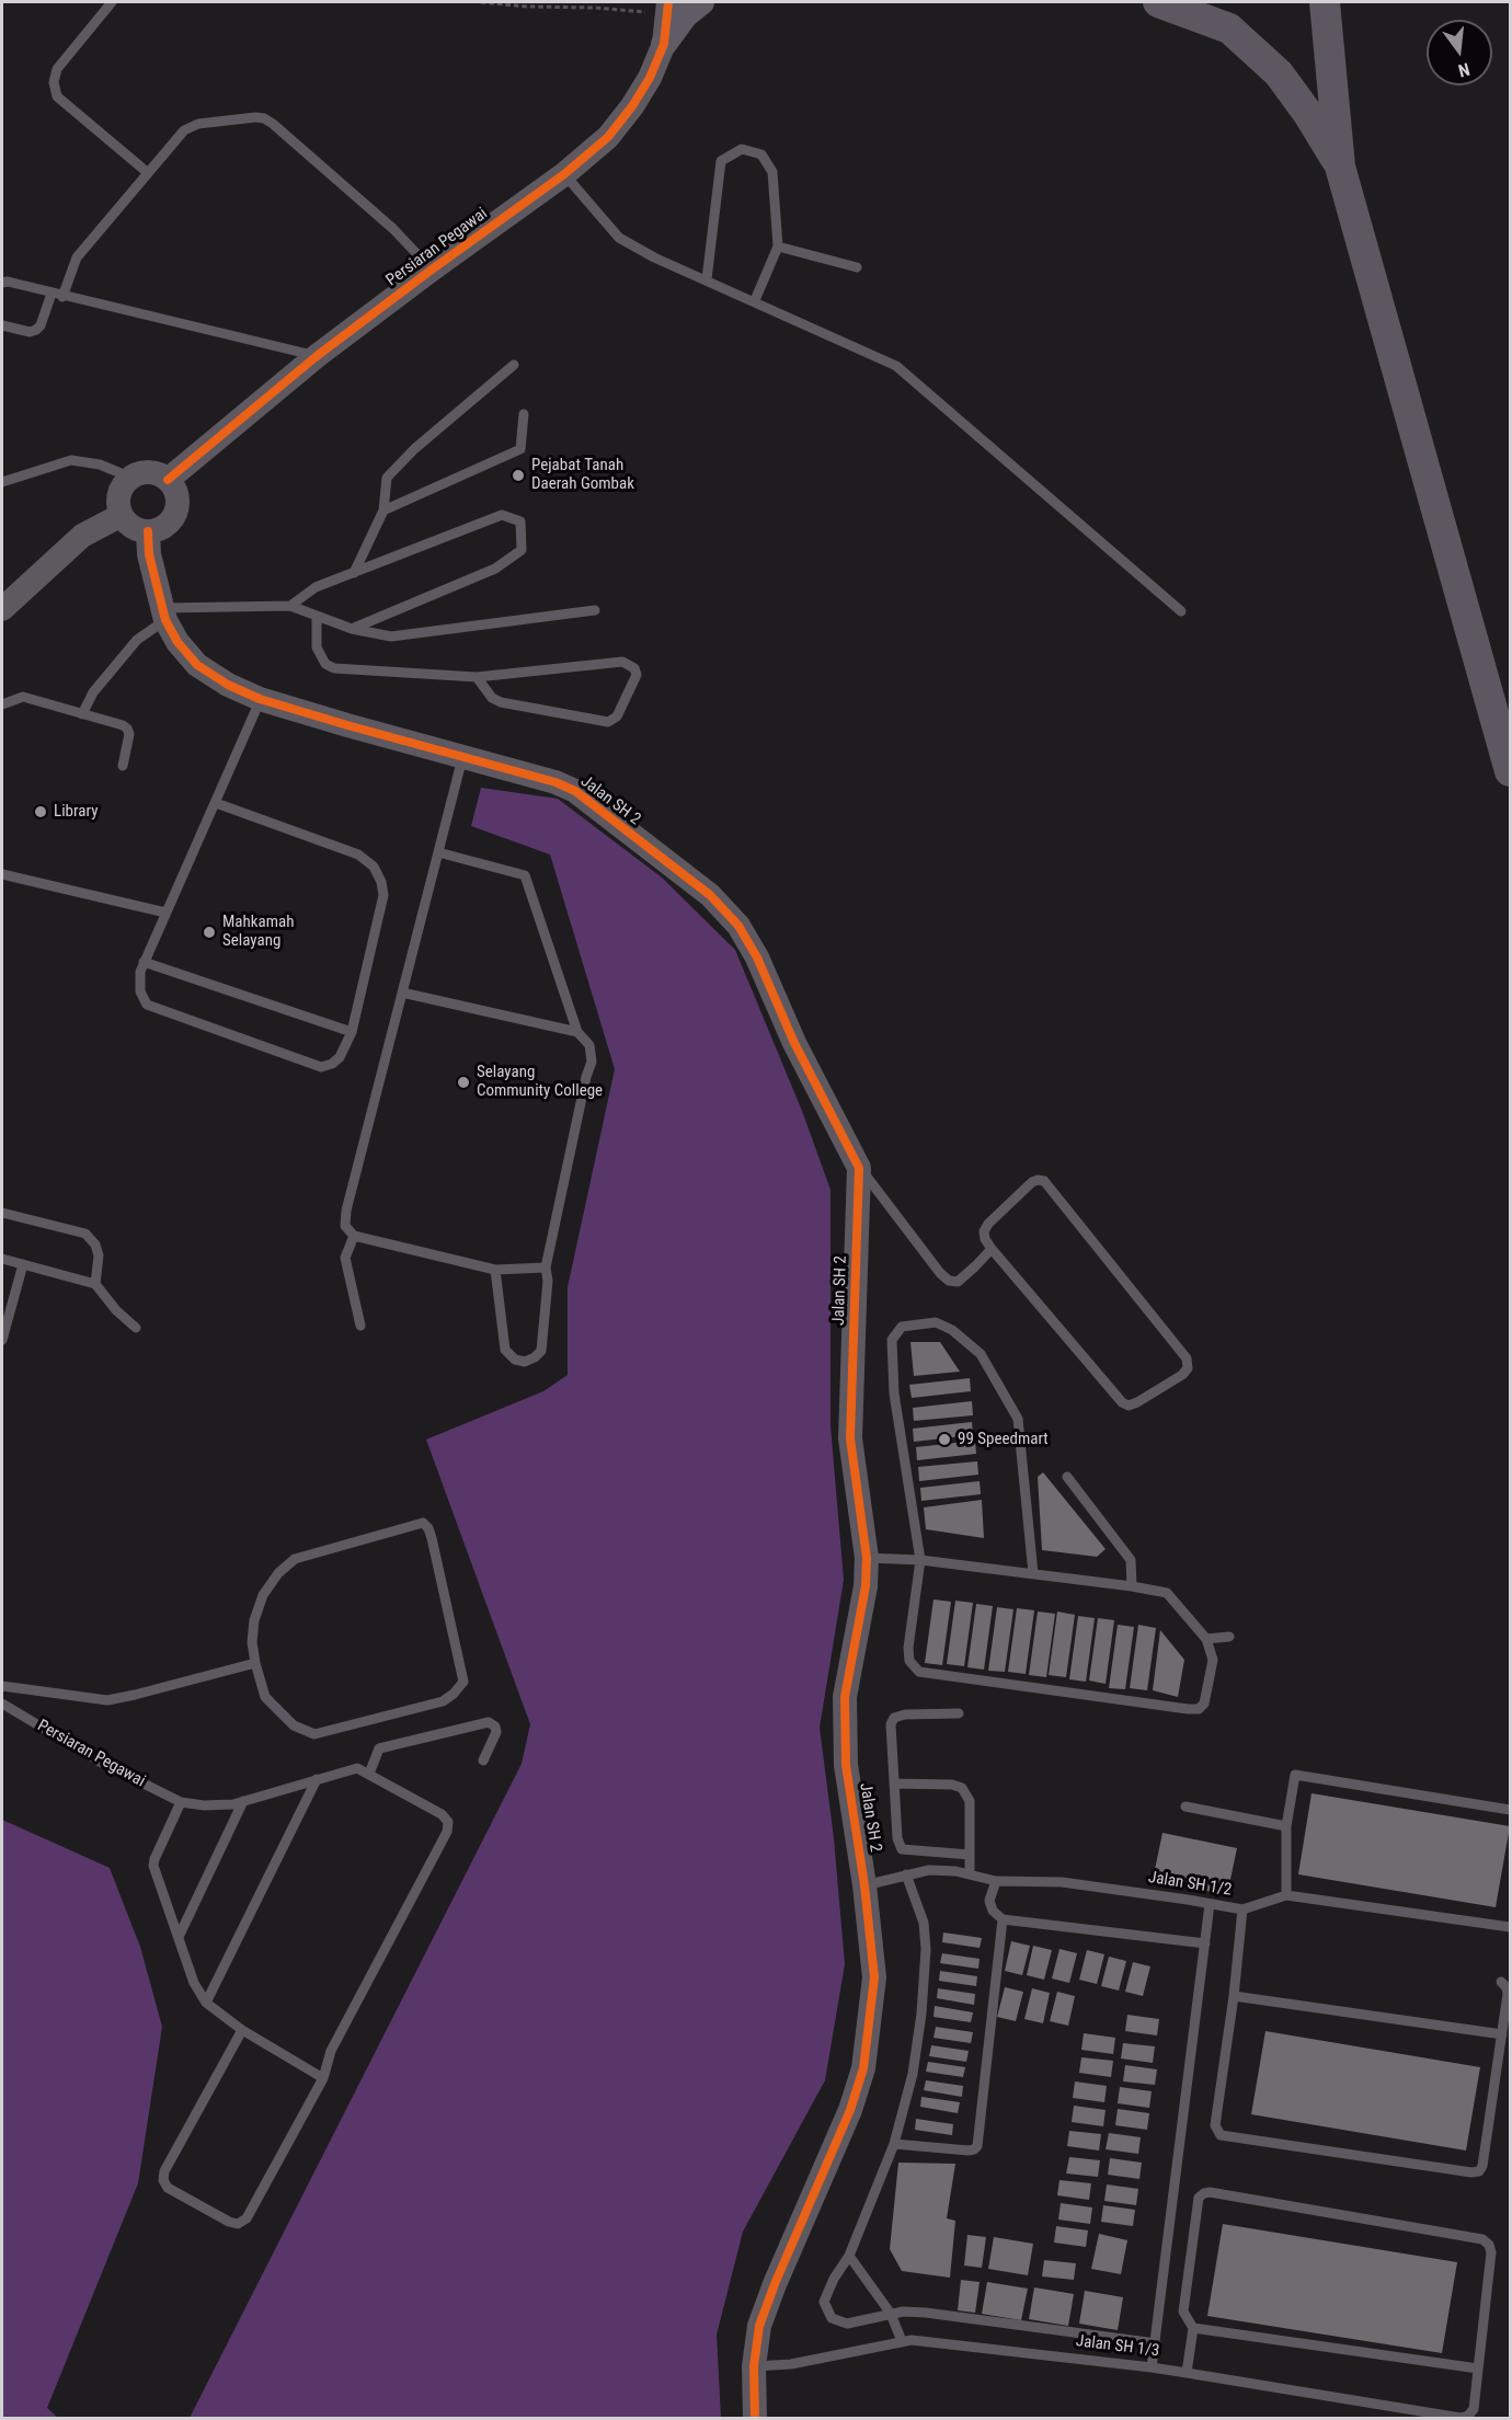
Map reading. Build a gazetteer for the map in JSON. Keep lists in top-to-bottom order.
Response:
{
  "streets": {
    "street": ["Persiaran Pegawai", "Jalan SH 2"],
    "lane": ["Jalan SH 1/2", "Jalan SH 1/3"]
  },
  "crossings": [
    ["Persiaran Pegawai", "Jalan SH 2"],
    ["Jalan SH 2", "Jalan SH 1/2"],
    ["Jalan SH 2", "Jalan SH 1/3"]
  ],
  "places": [
    "Pejabat Tanah Daerah Gombak",
    "Library",
    "Mahkamah Selayang",
    "Selayang Community College",
    "99 Speedmart"
  ],
  "north": "bottom"
}
